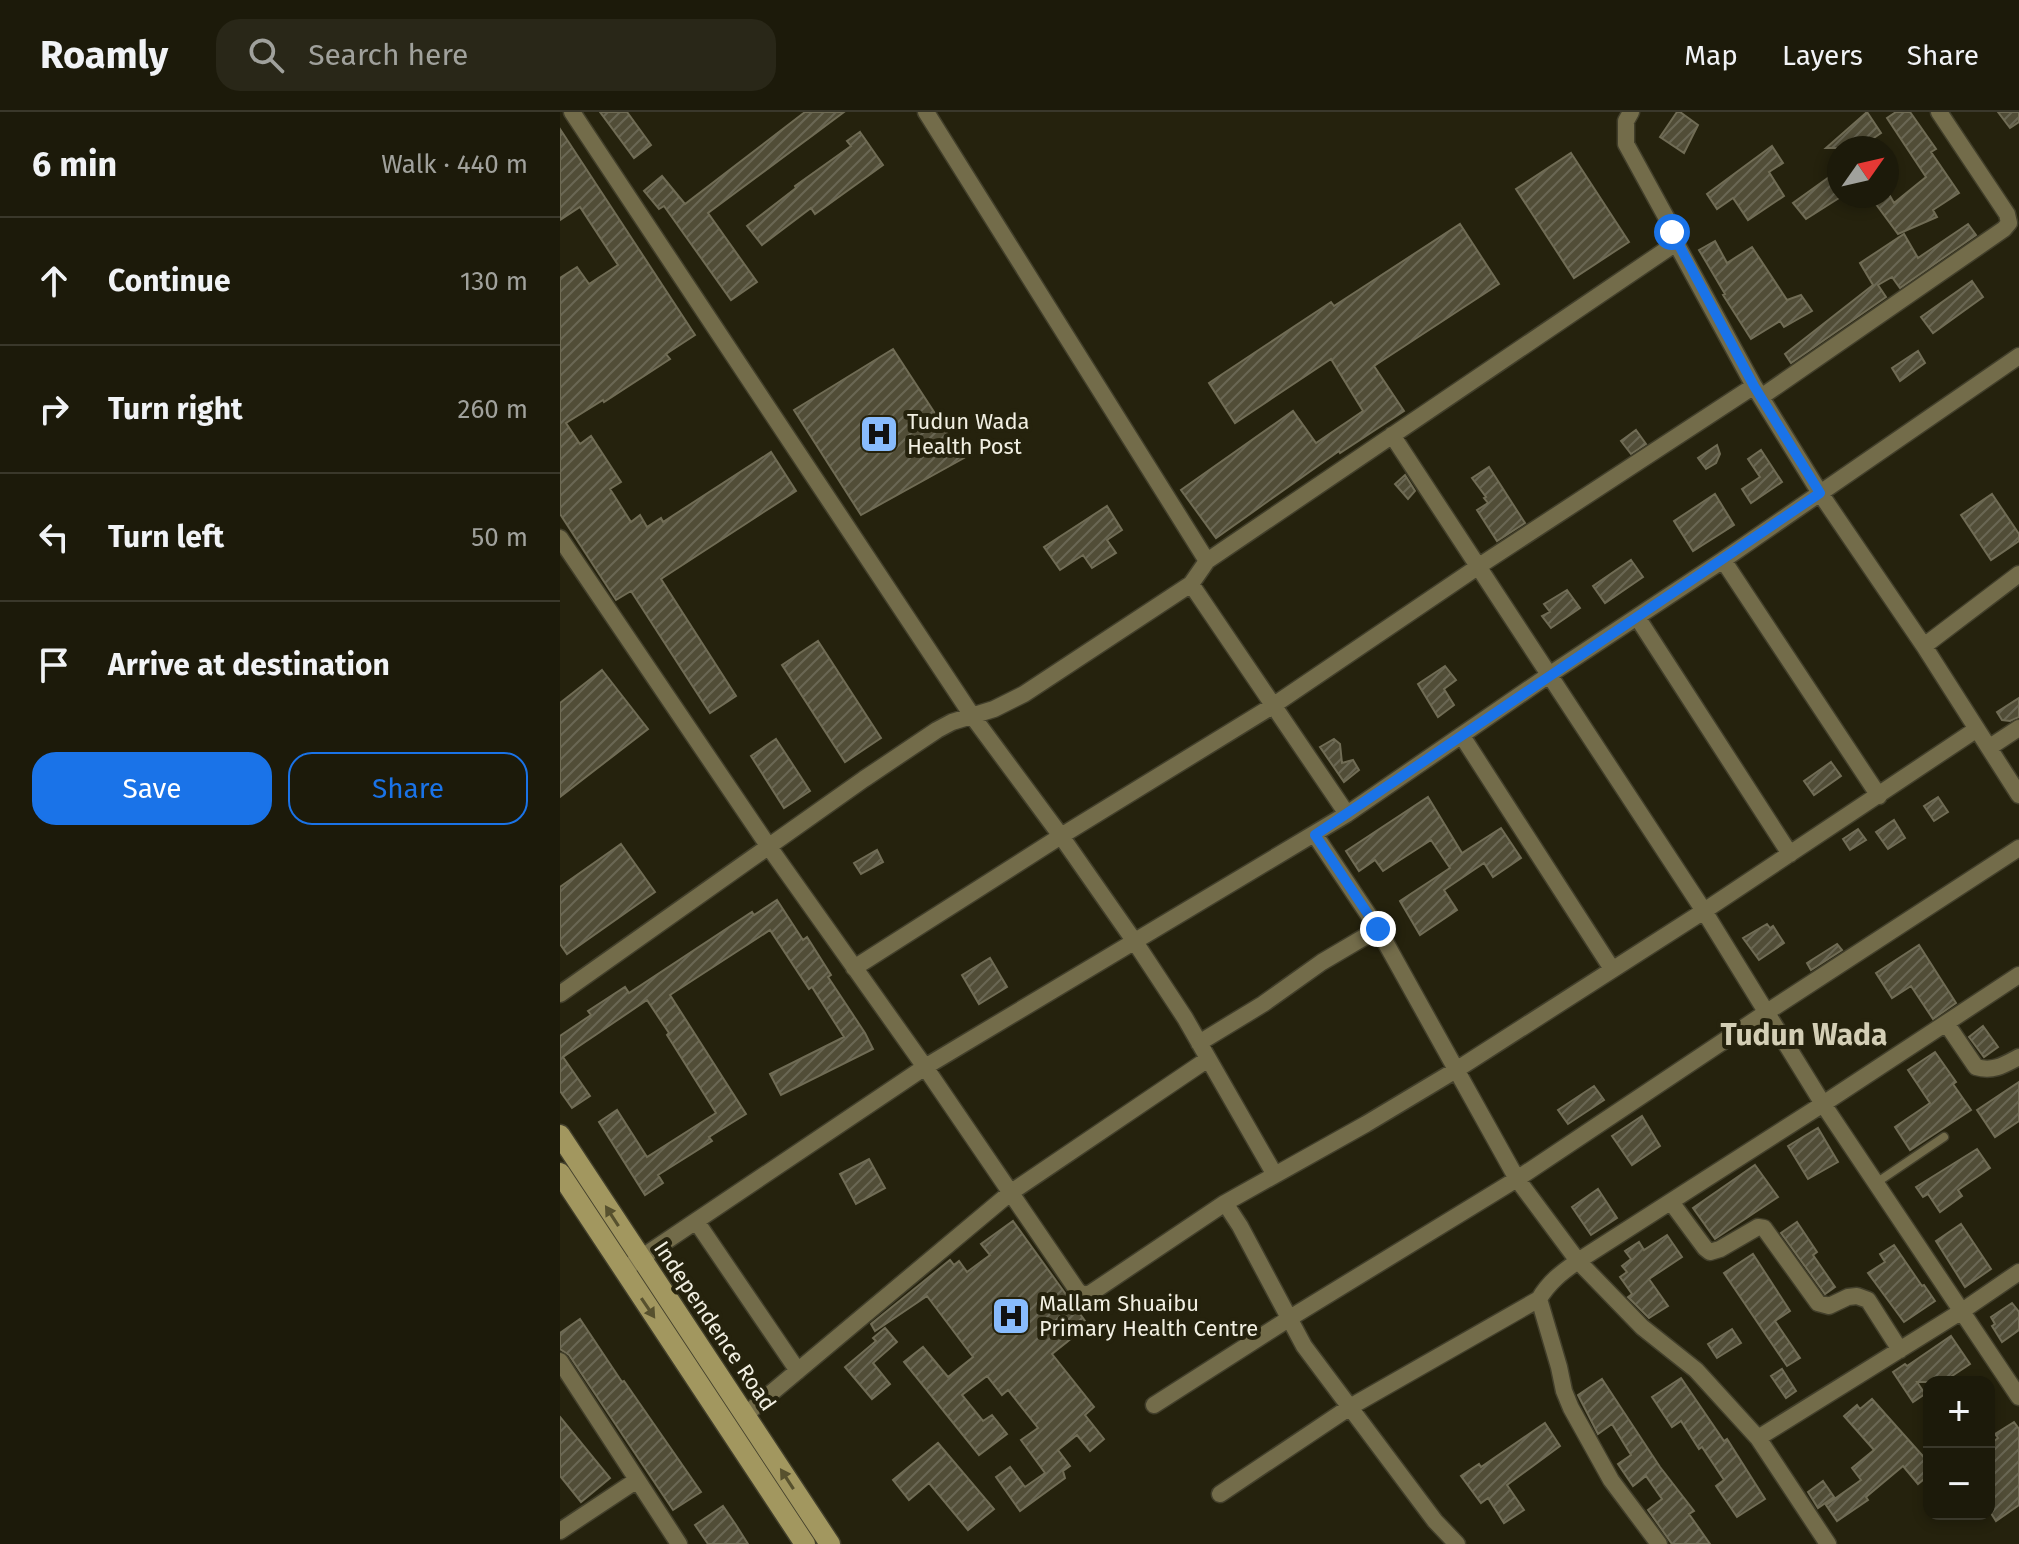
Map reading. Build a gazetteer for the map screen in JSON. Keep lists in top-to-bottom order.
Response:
{
  "streets": {
    "main road": ["Independence Road"]
  },
  "districts": ["Tudun Wada"],
  "places": {
    "hospital": ["Tudun Wada Health Post", "Mallam Shuaibu Primary Health Centre"]
  },
  "north": "top right",
  "page": {
    "header": "Roamly",
    "search": "Search here",
    "nav": ["Map", "Layers", "Share"],
    "heading": ["6 min", "Walk · 440 m"],
    "list": [
      ["Continue", "130 m"],
      ["Turn right", "260 m"],
      ["Turn left", "50 m"],
      "Arrive at destination"
    ],
    "buttons": ["Save", "Share"],
    "map_buttons": ["+", "−"]
  }
}
